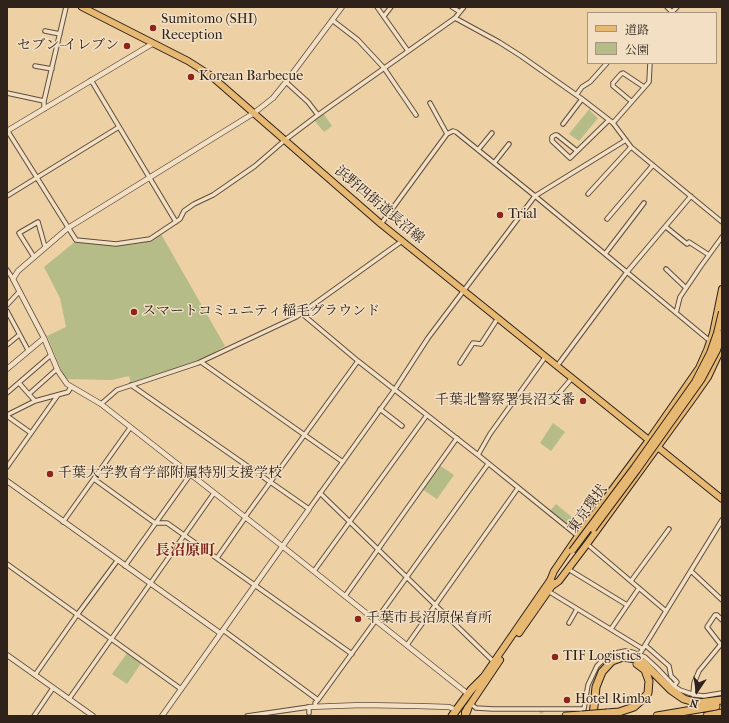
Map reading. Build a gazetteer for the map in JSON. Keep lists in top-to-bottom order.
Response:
{
  "streets": {
    "main road": ["浜野四街道長沼線", "東京環状"]
  },
  "districts": ["長沼原町"],
  "places": [
    "Sumitomo (SHI) Reception",
    "セブン-イレブン",
    "Korean Barbecue",
    "Trial",
    "スマートコミュニティ稲毛グラウンド",
    "千葉北警察署長沼交番",
    "千葉大学教育学部附属特別支援学校",
    "千葉市長沼原保育所",
    "TIF Logistics",
    "Hotel Rimba"
  ],
  "legend": ["道路", "公園"],
  "north": "bottom"
}
